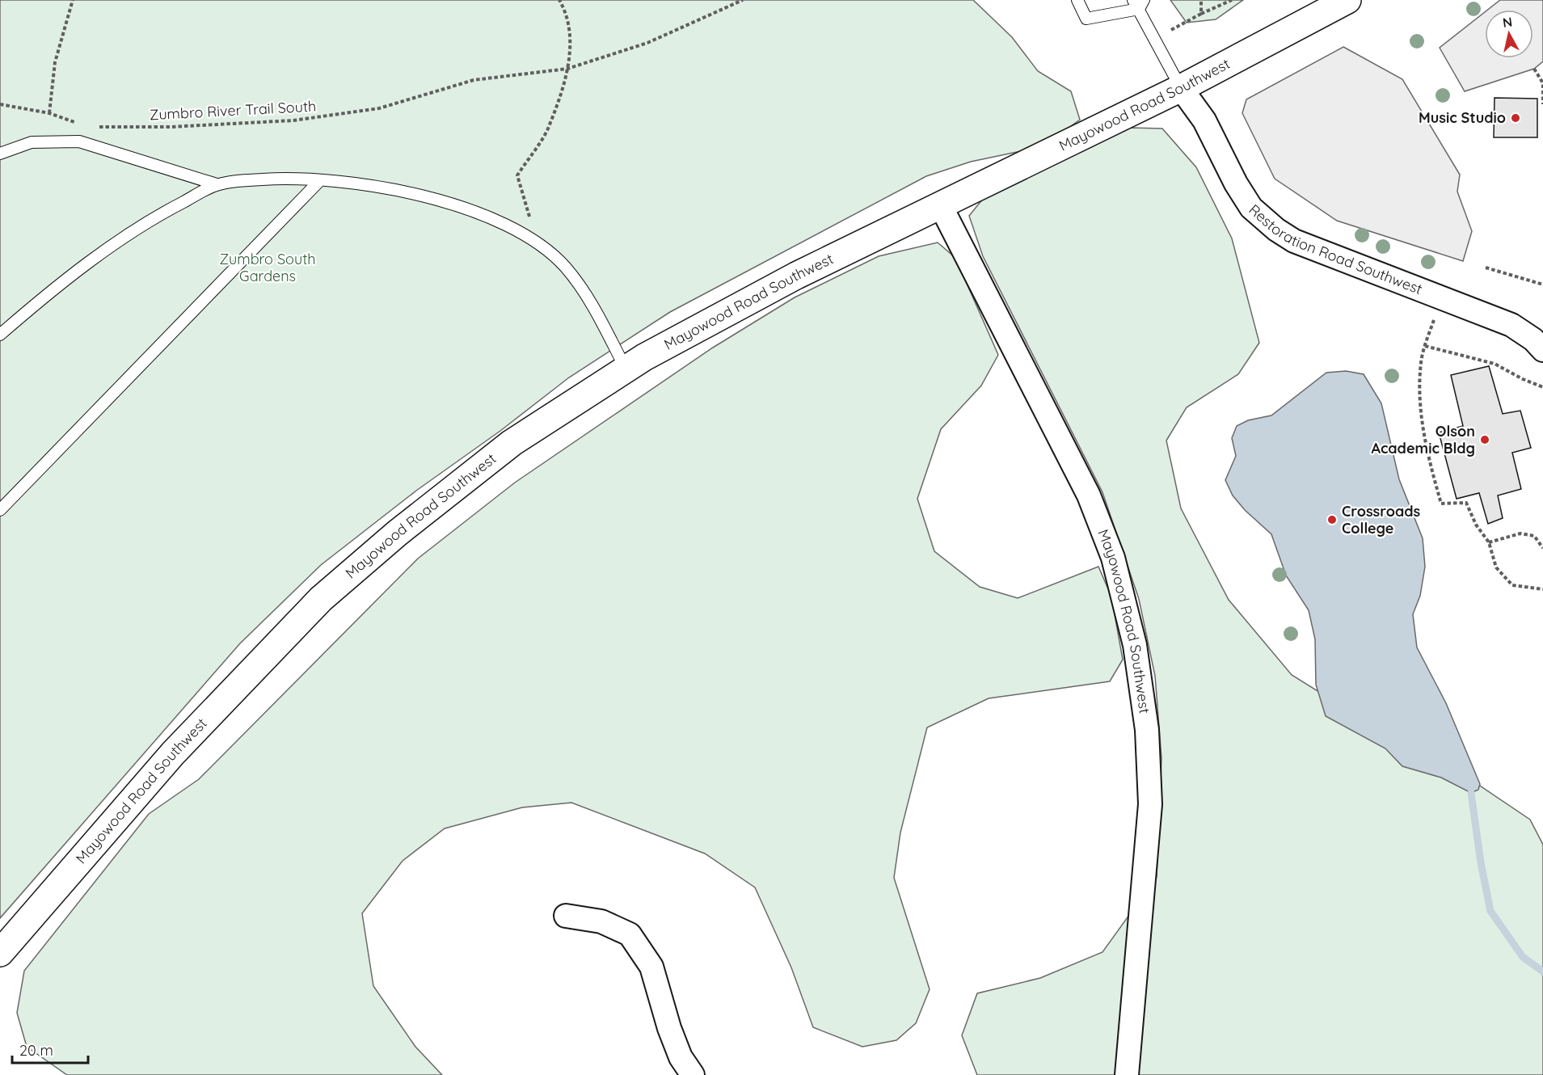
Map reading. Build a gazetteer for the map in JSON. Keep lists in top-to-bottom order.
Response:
{
  "streets": {
    "street": ["Mayowood Road Southwest", "Restoration Road Southwest"],
    "path": ["Zumbro River Trail South"]
  },
  "crossings": [
    ["Mayowood Road Southwest", "Restoration Road Southwest"]
  ],
  "parks": ["Zumbro South Gardens"],
  "places": ["Music Studio", "Olson Academic Bldg", "Crossroads College"],
  "scale_bar": "20 m",
  "north": "top"
}
